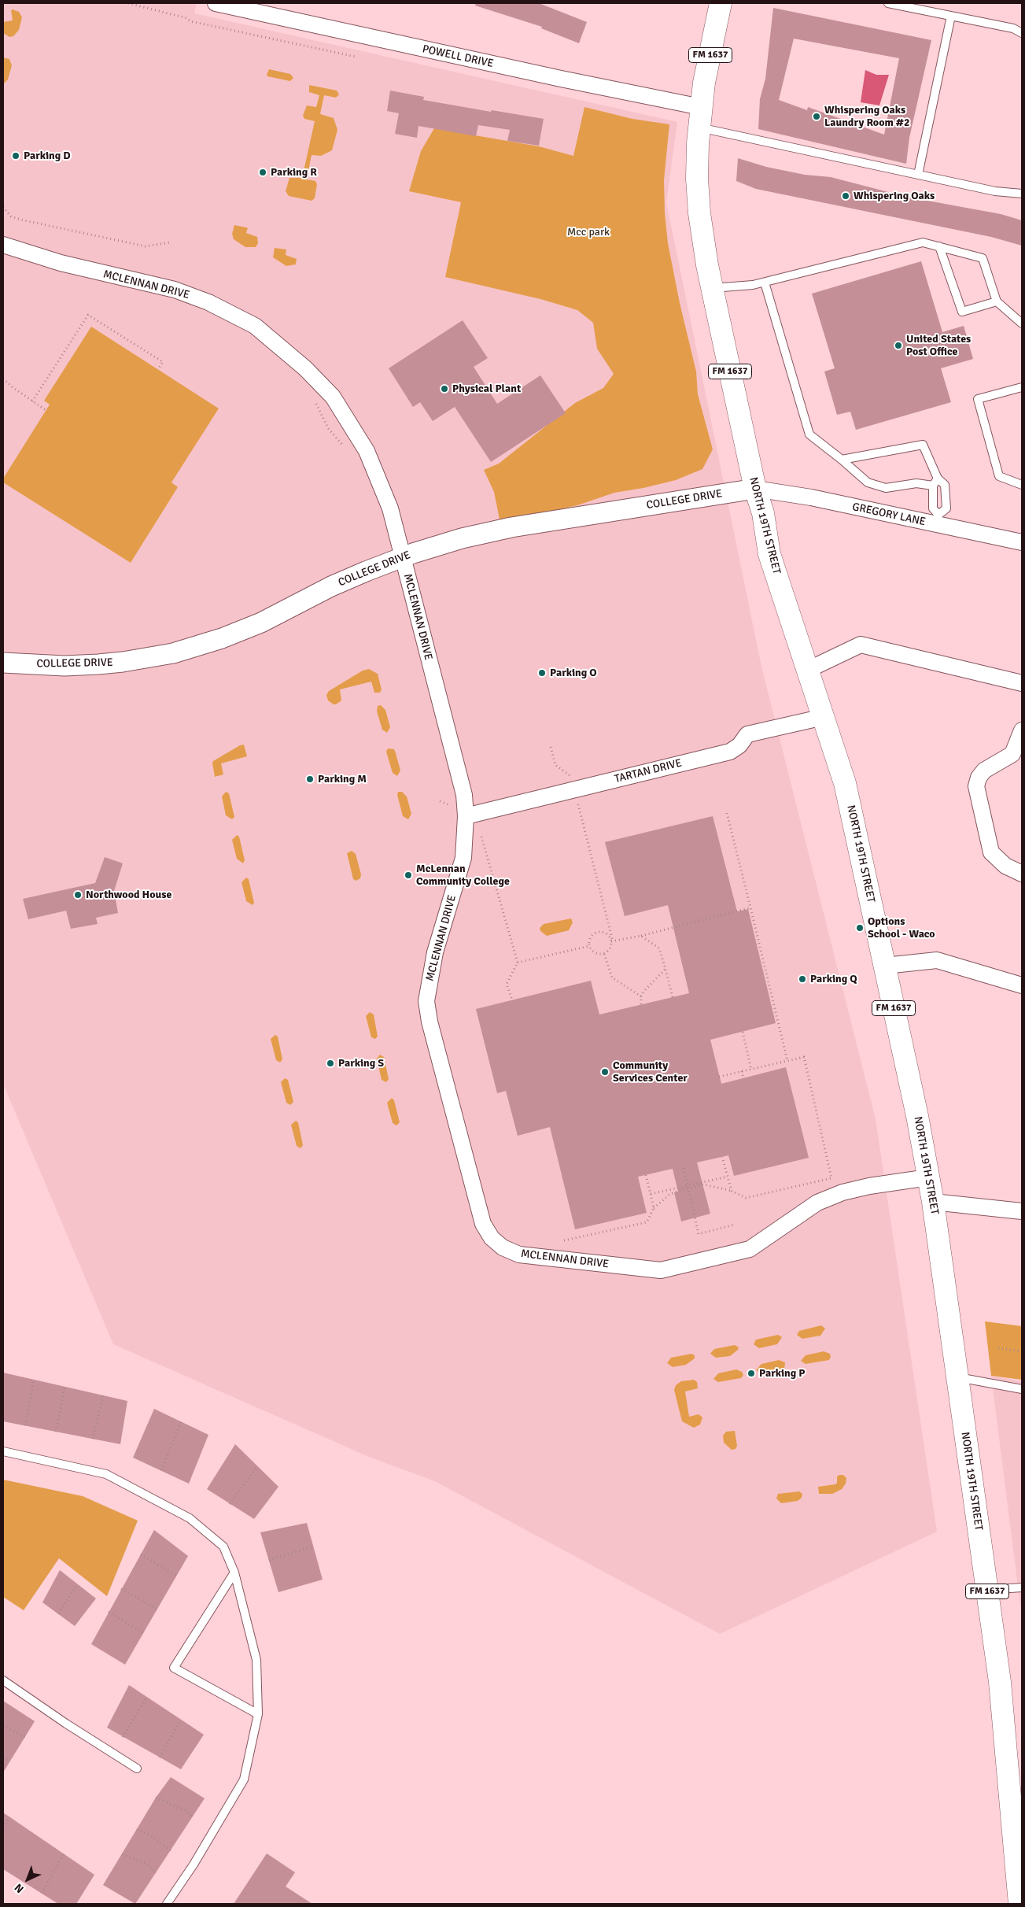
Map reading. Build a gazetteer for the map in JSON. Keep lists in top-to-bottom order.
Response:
{
  "streets": {
    "main road": ["FM 1637", "NORTH 19TH STREET"],
    "street": [
      "POWELL DRIVE",
      "MCLENNAN DRIVE",
      "COLLEGE DRIVE",
      "GREGORY LANE",
      "TARTAN DRIVE"
    ]
  },
  "crossings": [
    ["POWELL DRIVE", "NORTH 19TH STREET"],
    ["MCLENNAN DRIVE", "COLLEGE DRIVE"],
    ["MCLENNAN DRIVE", "NORTH 19TH STREET"],
    ["MCLENNAN DRIVE", "TARTAN DRIVE"],
    ["COLLEGE DRIVE", "GREGORY LANE"],
    ["COLLEGE DRIVE", "NORTH 19TH STREET"],
    ["GREGORY LANE", "NORTH 19TH STREET"],
    ["NORTH 19TH STREET", "TARTAN DRIVE"]
  ],
  "parks": ["Mcc park"],
  "places": [
    "Whispering Oaks Laundry Room #2",
    "Parking D",
    "Parking R",
    "Whispering Oaks",
    "United States Post Office",
    "Physical Plant",
    "Parking O",
    "Parking M",
    "McLennan Community College",
    "Northwood House",
    "Options School - Waco",
    "Parking Q",
    "Parking S",
    "Community Services Center",
    "Parking P"
  ],
  "north": "bottom left"
}
